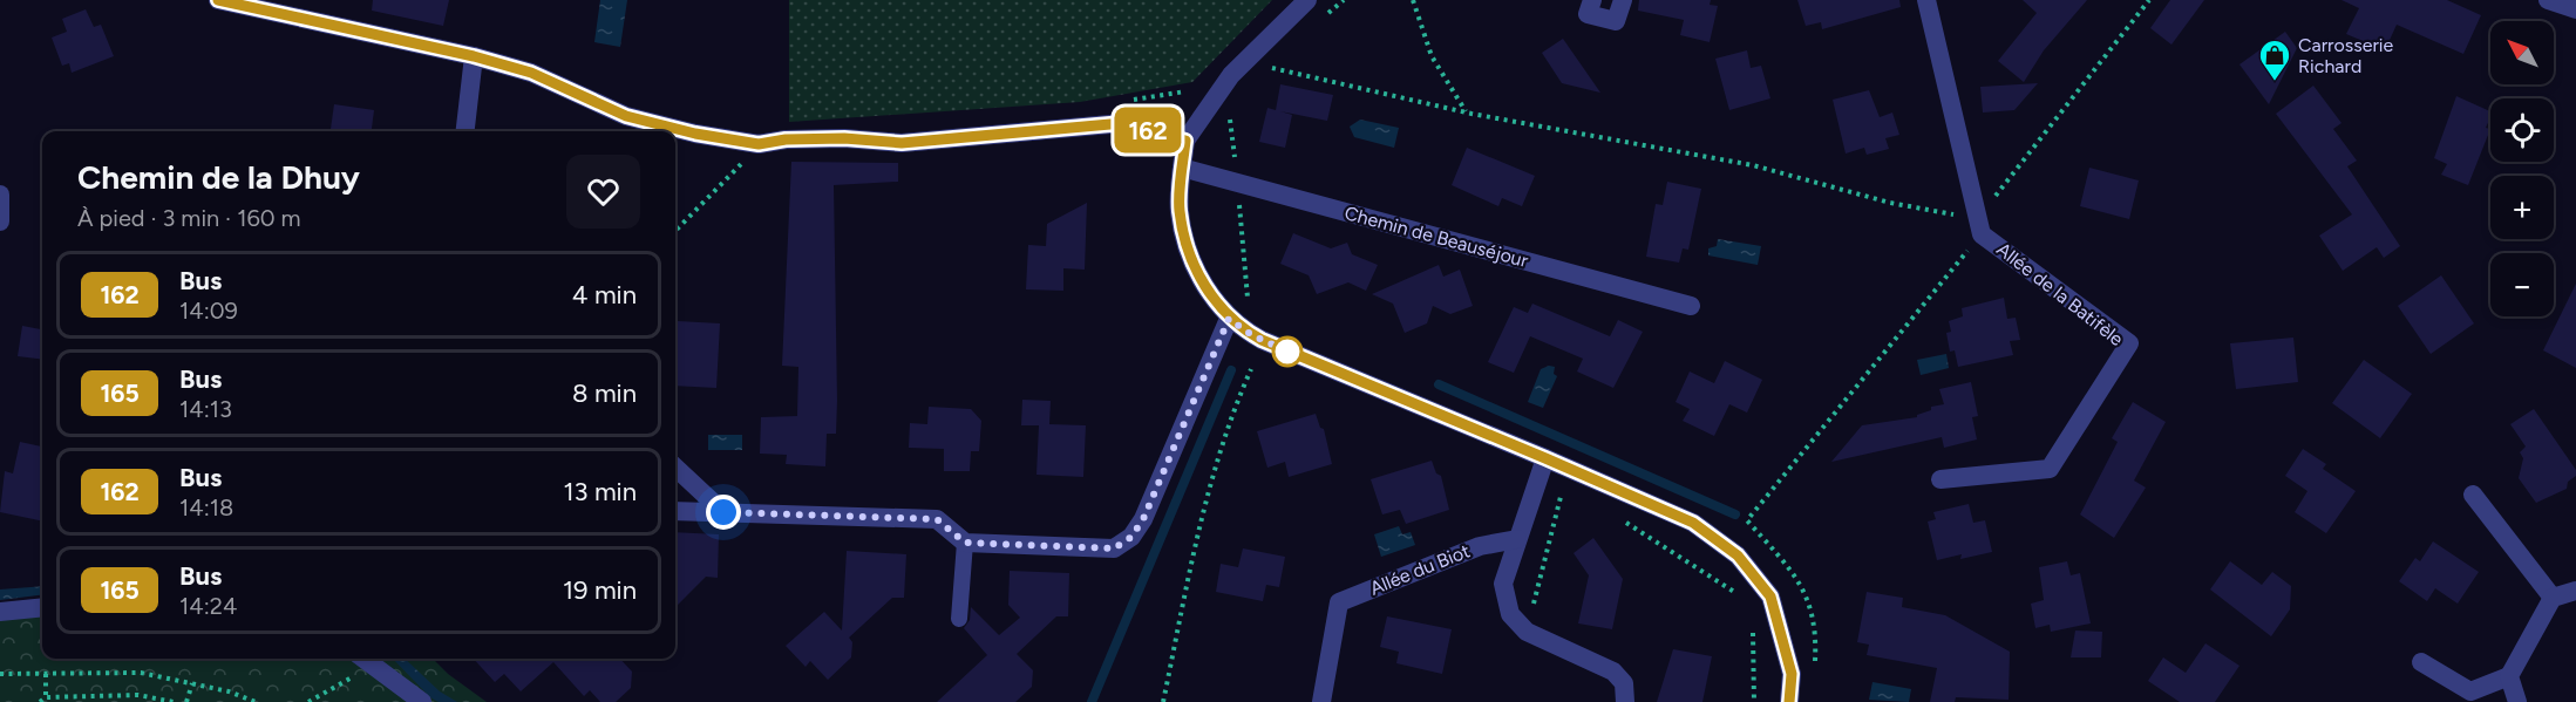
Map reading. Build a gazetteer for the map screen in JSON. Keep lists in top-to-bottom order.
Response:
{
  "streets": {
    "street": ["Chemin de Beauséjour", "Allée de la Batifèle", "Allée du Biot"]
  },
  "places": {
    "shop": ["Carrosserie Richard"]
  },
  "lines": ["bus line 162"],
  "north": "top left",
  "page": {
    "on_map": "162",
    "map_buttons": ["+", "−"],
    "heading": ["Chemin de la Dhuy", "À pied · 3 min · 160 m"],
    "list": [
      {
        "mark": "162",
        "name": "Bus",
        "note": "14:09",
        "value": "4 min"
      },
      {
        "mark": "165",
        "name": "Bus",
        "note": "14:13",
        "value": "8 min"
      },
      {
        "mark": "162",
        "name": "Bus",
        "note": "14:18",
        "value": "13 min"
      },
      {
        "mark": "165",
        "name": "Bus",
        "note": "14:24",
        "value": "19 min"
      }
    ]
  }
}
